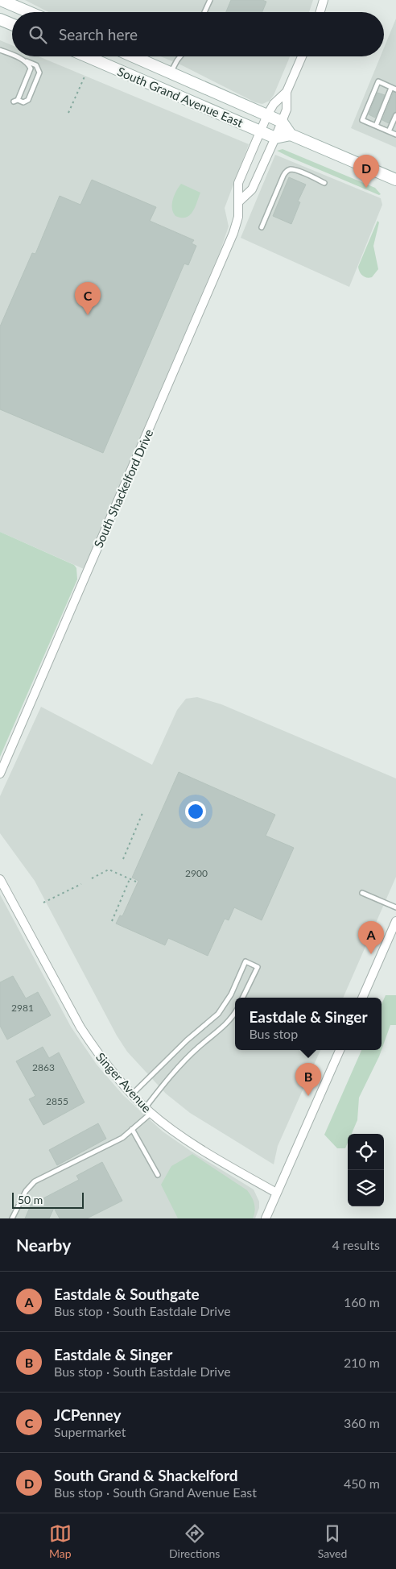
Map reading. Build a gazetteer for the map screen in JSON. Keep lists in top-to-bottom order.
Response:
{
  "streets": {
    "main road": ["South Grand Avenue East"],
    "street": ["South Shackelford Drive", "Singer Avenue"]
  },
  "crossings": [
    ["South Grand Avenue East", "South Shackelford Drive"]
  ],
  "house_numbers": [
    "2900",
    "2981",
    "2863",
    "2855"
  ],
  "scale_bar": "50 m",
  "page": {
    "search": "Search here",
    "pins": [
      "D",
      "C",
      "A",
      "B"
    ],
    "popup": ["Eastdale & Singer", "Bus stop"],
    "scale": "50 m",
    "heading": ["Nearby", "4 results"],
    "list": [
      {
        "mark": "A",
        "name": "Eastdale & Southgate",
        "note": "Bus stop · South Eastdale Drive",
        "value": "160 m"
      },
      {
        "mark": "B",
        "name": "Eastdale & Singer",
        "note": "Bus stop · South Eastdale Drive",
        "value": "210 m"
      },
      {
        "mark": "C",
        "name": "JCPenney",
        "note": "Supermarket",
        "value": "360 m"
      },
      {
        "mark": "D",
        "name": "South Grand & Shackelford",
        "note": "Bus stop · South Grand Avenue East",
        "value": "450 m"
      }
    ],
    "nav": ["Map", "Directions", "Saved"]
  }
}
